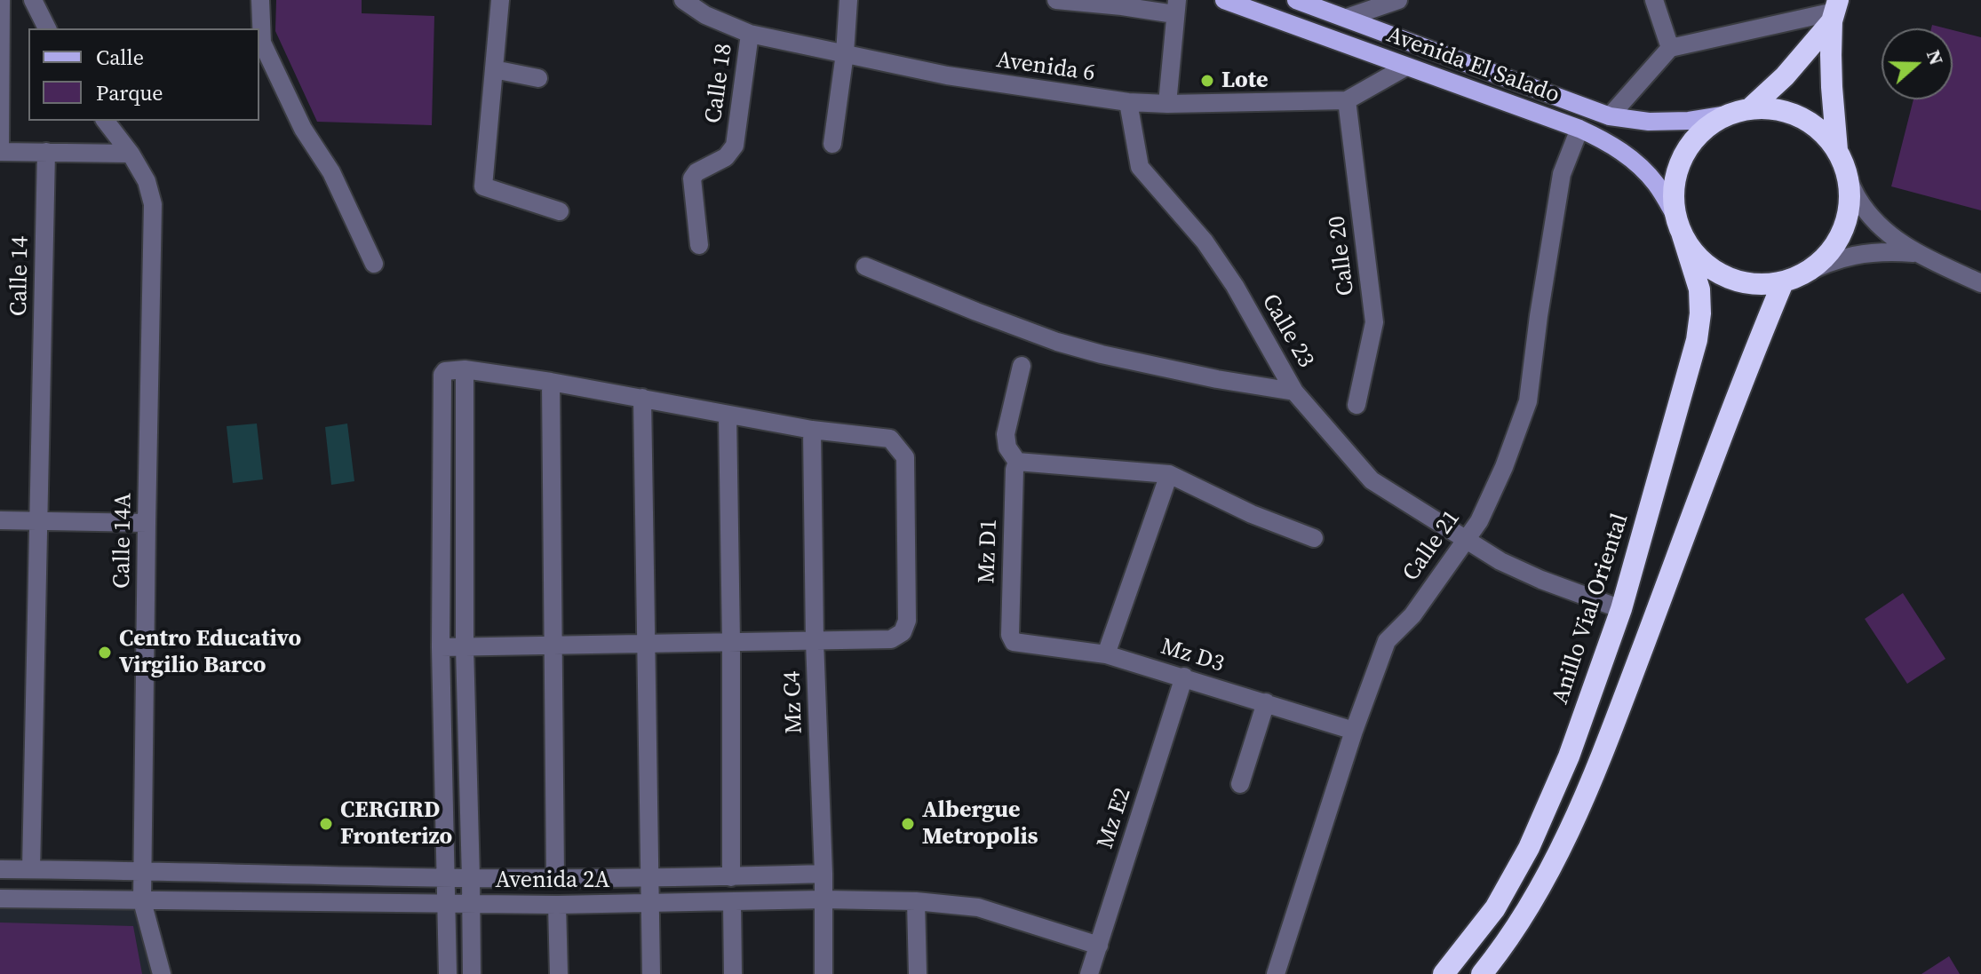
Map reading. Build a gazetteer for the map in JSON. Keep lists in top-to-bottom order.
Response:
{
  "streets": {
    "highway": ["Anillo Vial Oriental"],
    "main road": ["Avenida El Salado"],
    "street": [
      "Avenida 6",
      "Calle 18",
      "Calle 20",
      "Calle 14",
      "Calle 23",
      "Calle 14A",
      "Calle 21",
      "Mz D1",
      "Mz D3",
      "Mz C4",
      "Mz E2",
      "Avenida 2A"
    ]
  },
  "crossings": [
    ["Avenida El Salado", "Avenida 6"],
    ["Avenida El Salado", "Calle 21"],
    ["Avenida El Salado", "Anillo Vial Oriental"],
    ["Avenida 6", "Calle 18"],
    ["Avenida 6", "Calle 20"],
    ["Avenida 6", "Calle 23"],
    ["Calle 14", "Avenida 2A"],
    ["Calle 23", "Calle 21"],
    ["Calle 23", "Anillo Vial Oriental"],
    ["Calle 14A", "Avenida 2A"],
    ["Calle 21", "Mz D3"],
    ["Mz D1", "Mz D3"],
    ["Mz D3", "Mz E2"],
    ["Mz C4", "Avenida 2A"],
    ["Mz E2", "Avenida 2A"]
  ],
  "places": [
    "Lote",
    "Centro Educativo Virgilio Barco",
    "CERGIRD Fronterizo",
    "Albergue Metropolis"
  ],
  "legend": ["Calle", "Parque"],
  "north": "right"
}
